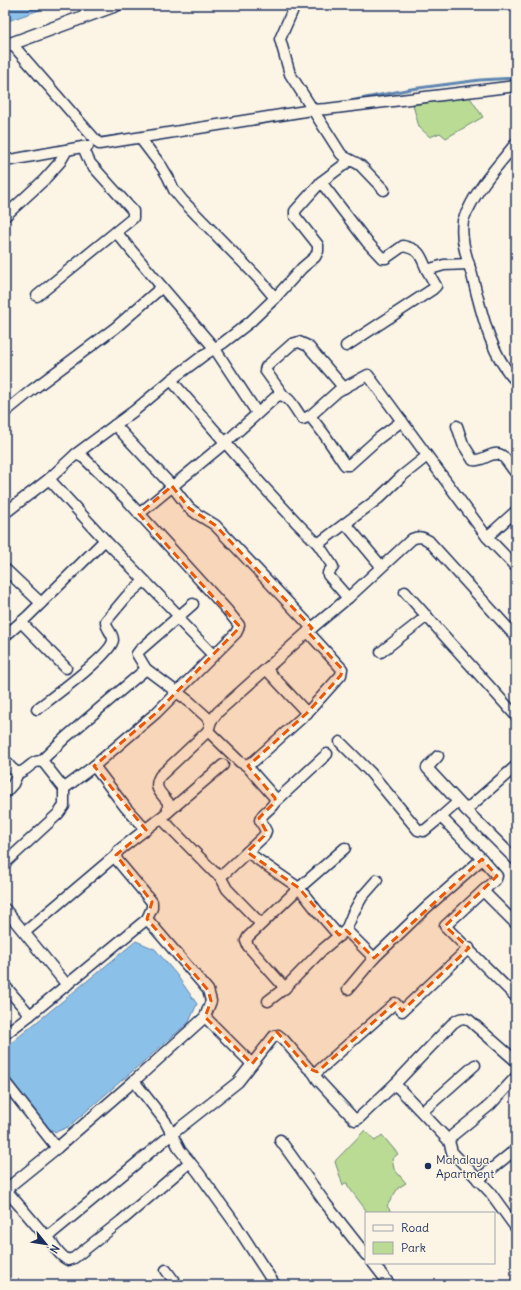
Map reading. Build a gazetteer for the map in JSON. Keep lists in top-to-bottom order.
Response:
{
  "places": ["Mahalaya Apartment"],
  "legend": ["Road", "Park"],
  "north": "bottom right"
}
